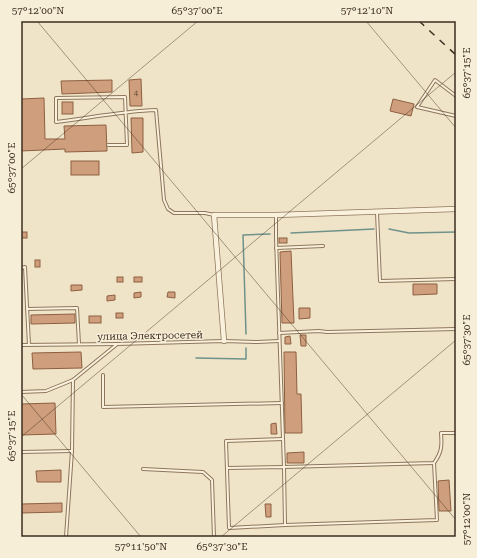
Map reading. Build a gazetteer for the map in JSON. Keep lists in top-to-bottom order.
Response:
{
  "streets": {
    "lane": ["улица Электросетей"]
  },
  "house_numbers": ["4"],
  "coordinates": [
    "57°12'00\"N",
    "65°37'00\"E",
    "57°12'10\"N",
    "65°37'15\"E",
    "65°37'30\"E",
    "57°11'50\"N"
  ]
}
